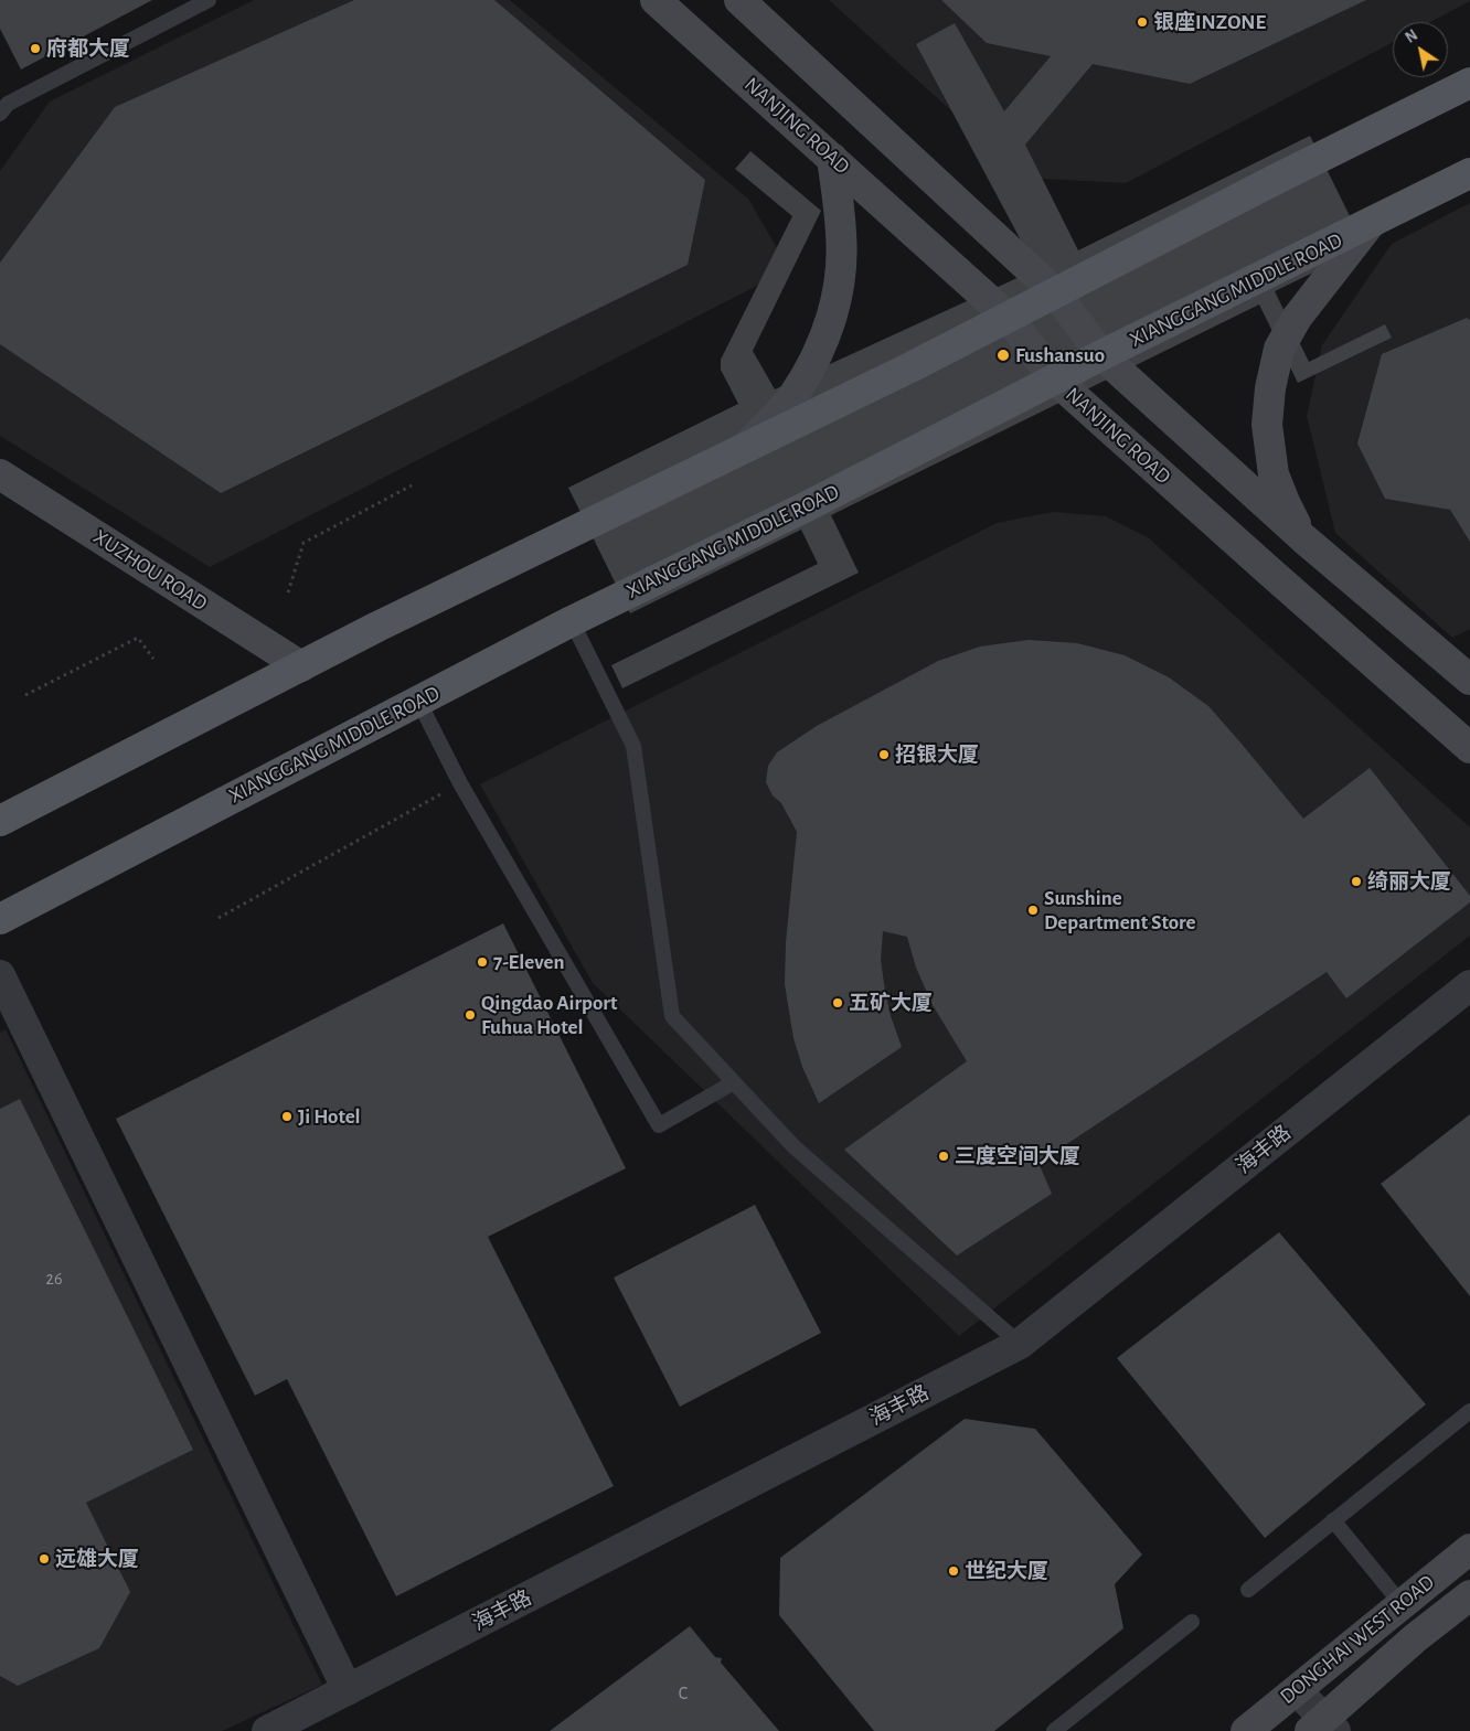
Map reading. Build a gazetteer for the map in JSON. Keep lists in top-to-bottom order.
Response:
{
  "streets": {
    "main road": [
      "NANJING ROAD",
      "XIANGGANG MIDDLE ROAD",
      "XUZHOU ROAD",
      "DONGHAI WEST ROAD"
    ],
    "street": ["海丰路"]
  },
  "crossings": [
    ["NANJING ROAD", "XIANGGANG MIDDLE ROAD"]
  ],
  "places": [
    "银座INZONE",
    "府都大厦",
    "Fushansuo",
    "招银大厦",
    "绮丽大厦",
    "Sunshine Department Store",
    "7-Eleven",
    "五矿大厦",
    "Qingdao Airport Fuhua Hotel",
    "Ji Hotel",
    "三度空间大厦",
    "远雄大厦",
    "世纪大厦"
  ],
  "house_numbers": ["26", "C"],
  "north": "top left"
}
